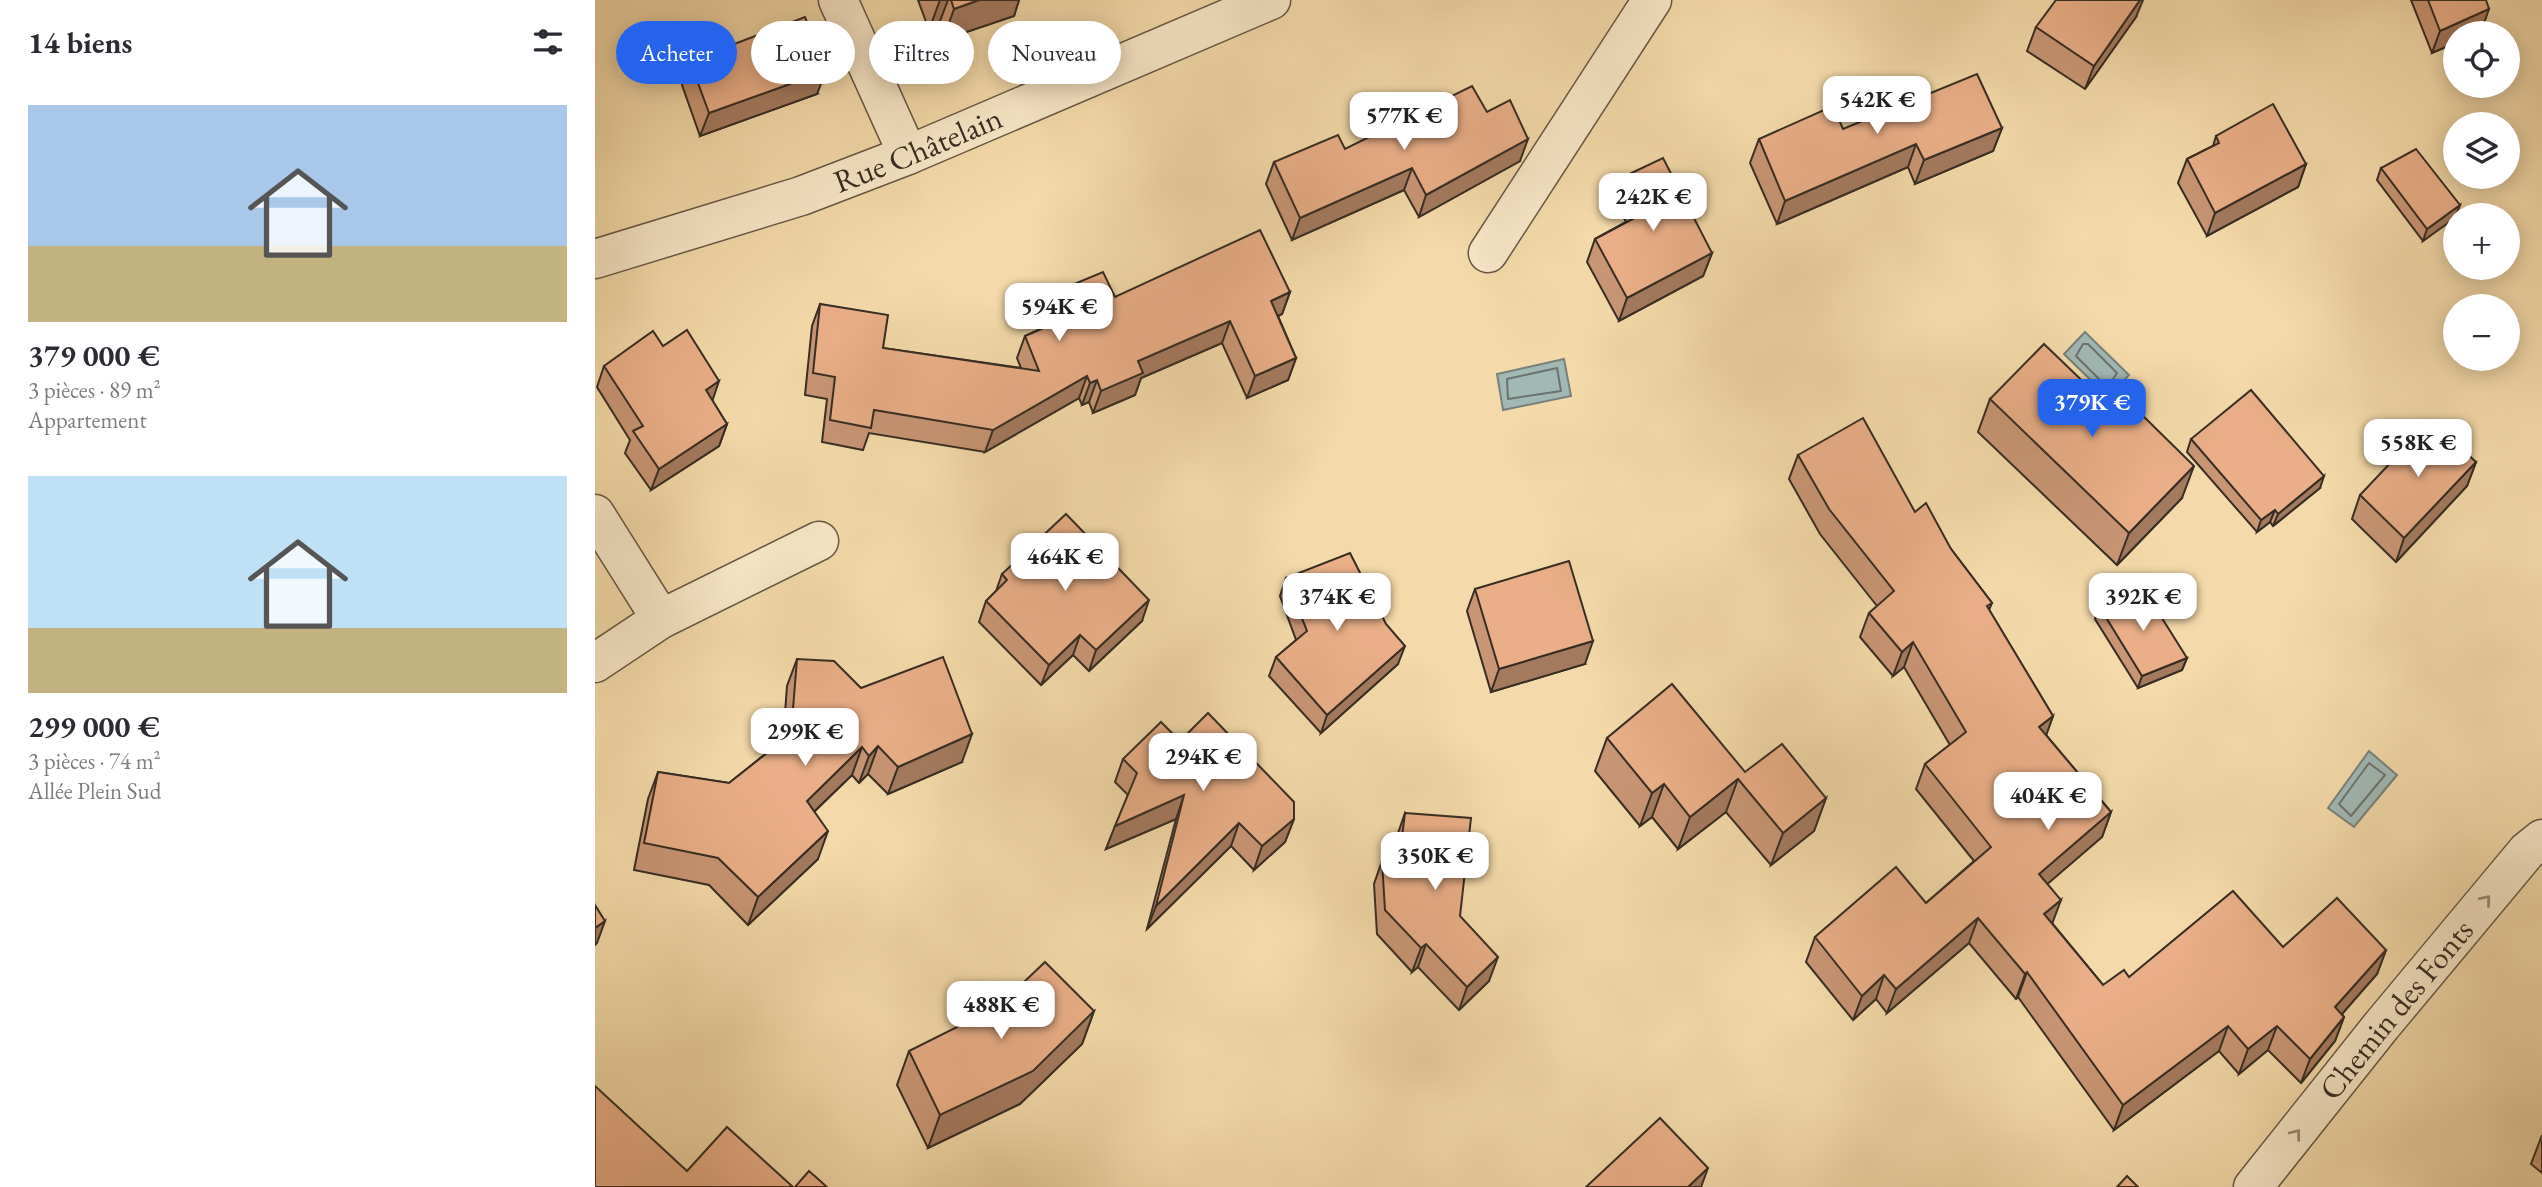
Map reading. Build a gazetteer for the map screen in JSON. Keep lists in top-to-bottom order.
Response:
{
  "streets": {
    "street": ["Rue Châtelain", "Chemin des Fonts"]
  },
  "one_way": ["Chemin des Fonts"],
  "page": {
    "heading": "14 biens",
    "map_buttons": ["+", "−"],
    "chip": [
      "Acheter",
      "Louer",
      "Filtres",
      "Nouveau"
    ],
    "price": [
      "542K €",
      "577K €",
      "242K €",
      "594K €",
      "379K €",
      "558K €",
      "464K €",
      "374K €",
      "392K €",
      "299K €",
      "294K €",
      "404K €",
      "350K €",
      "488K €"
    ],
    "list": [
      {
        "name": "379 000 €",
        "note": "3 pièces · 89 m² · Appartement"
      },
      {
        "name": "299 000 €",
        "note": "3 pièces · 74 m² · Allée Plein Sud"
      }
    ]
  }
}
